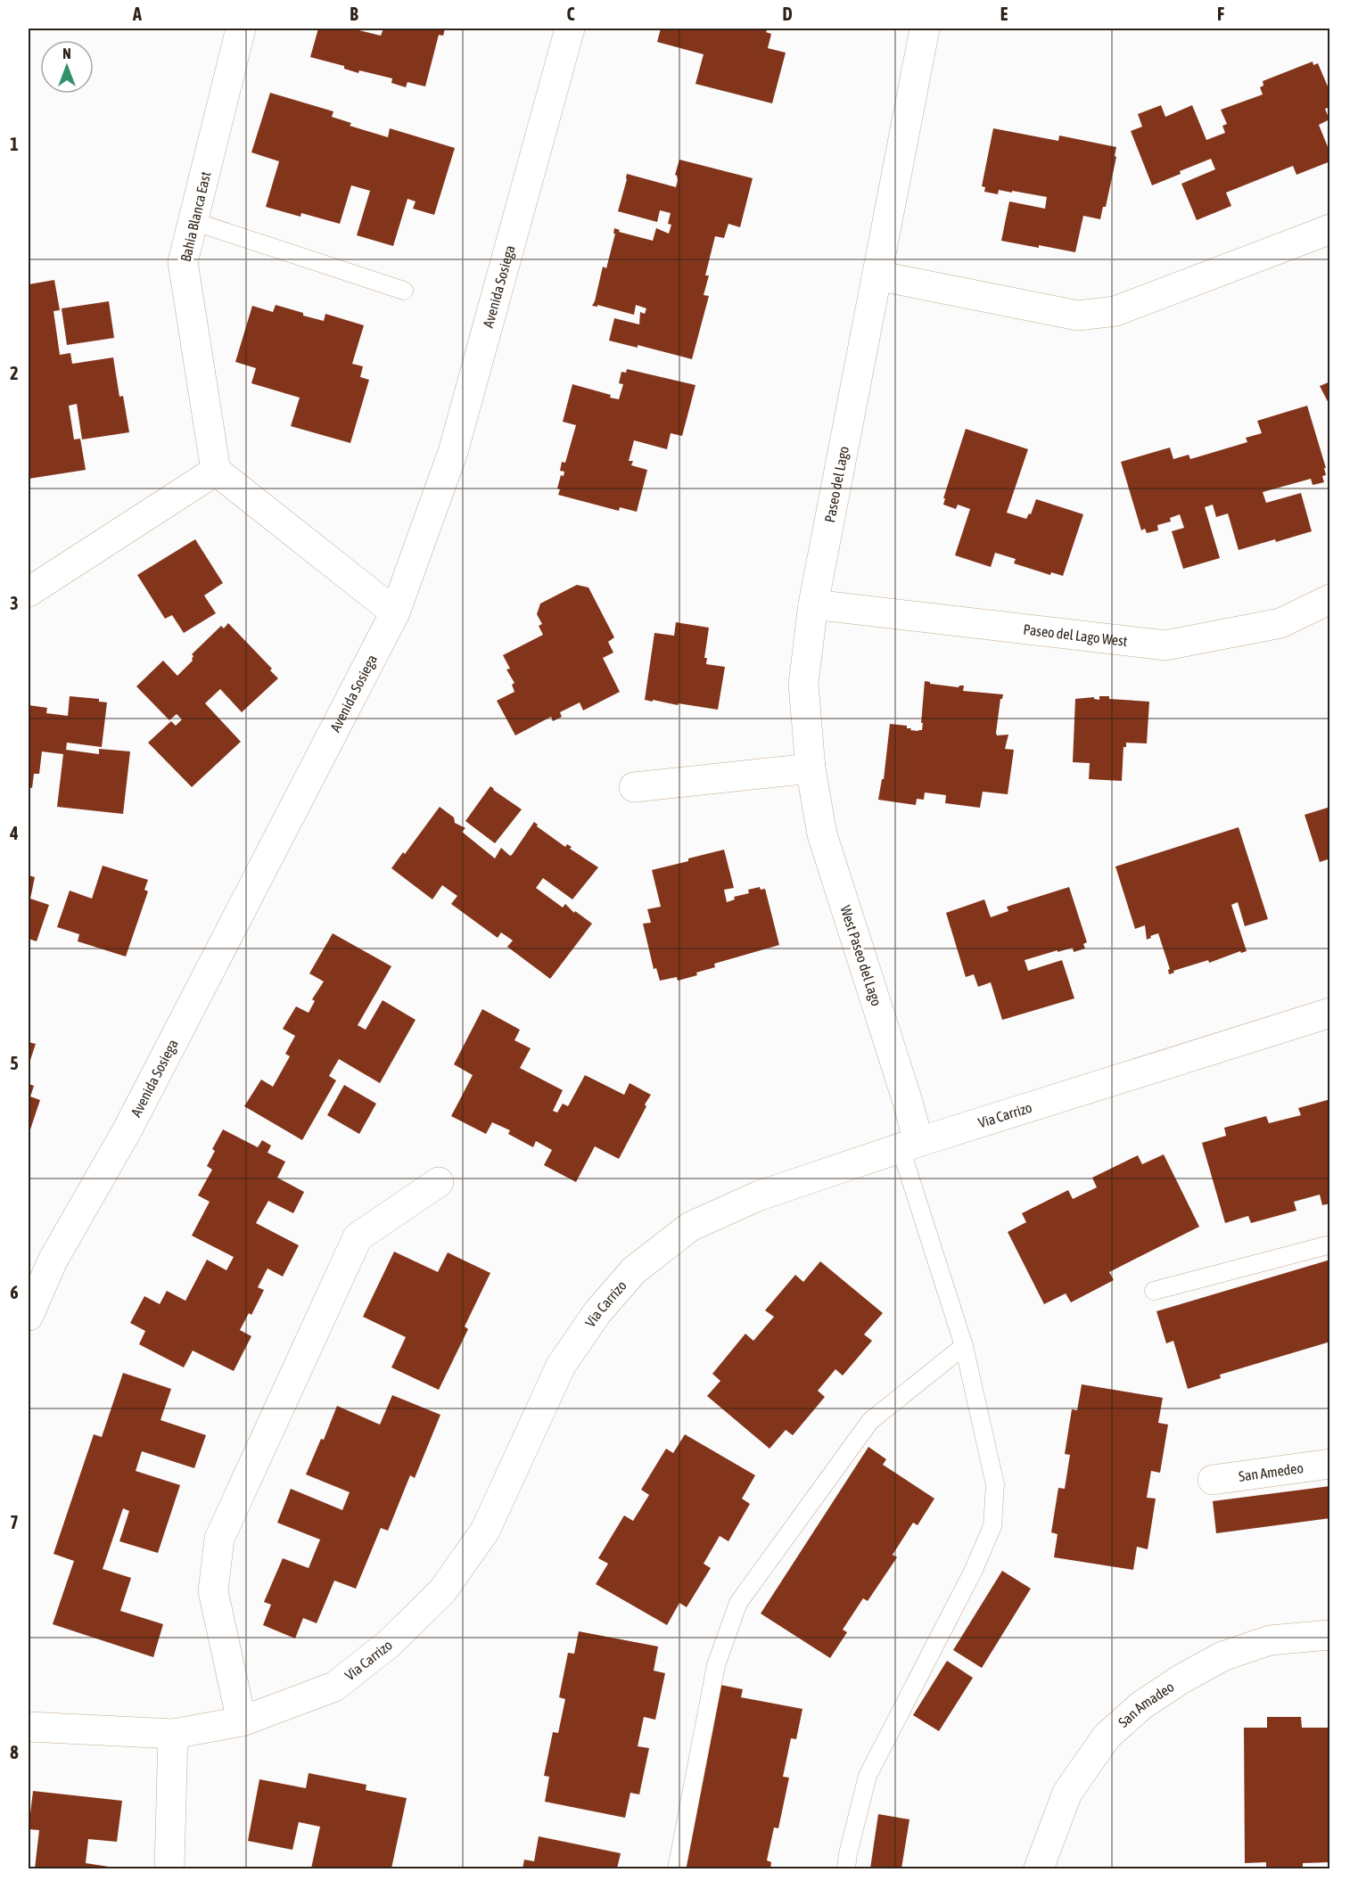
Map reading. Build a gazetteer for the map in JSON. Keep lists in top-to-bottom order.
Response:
{
  "streets": {
    "street": [
      "Bahia Blanca East",
      "Avenida Sosiega",
      "Paseo del Lago",
      "Paseo del Lago West",
      "West Paseo del Lago",
      "Via Carrizo",
      "San Amedeo",
      "San Amadeo"
    ]
  },
  "crossings": [
    ["Paseo del Lago", "Paseo del Lago West"],
    ["Paseo del Lago", "West Paseo del Lago"],
    ["West Paseo del Lago", "Via Carrizo"]
  ],
  "north": "top",
  "grid": {
    "columns": [
      "A",
      "B",
      "C",
      "D",
      "E",
      "F"
    ],
    "rows": [
      "1",
      "2",
      "3",
      "4",
      "5",
      "6",
      "7",
      "8"
    ]
  }
}
